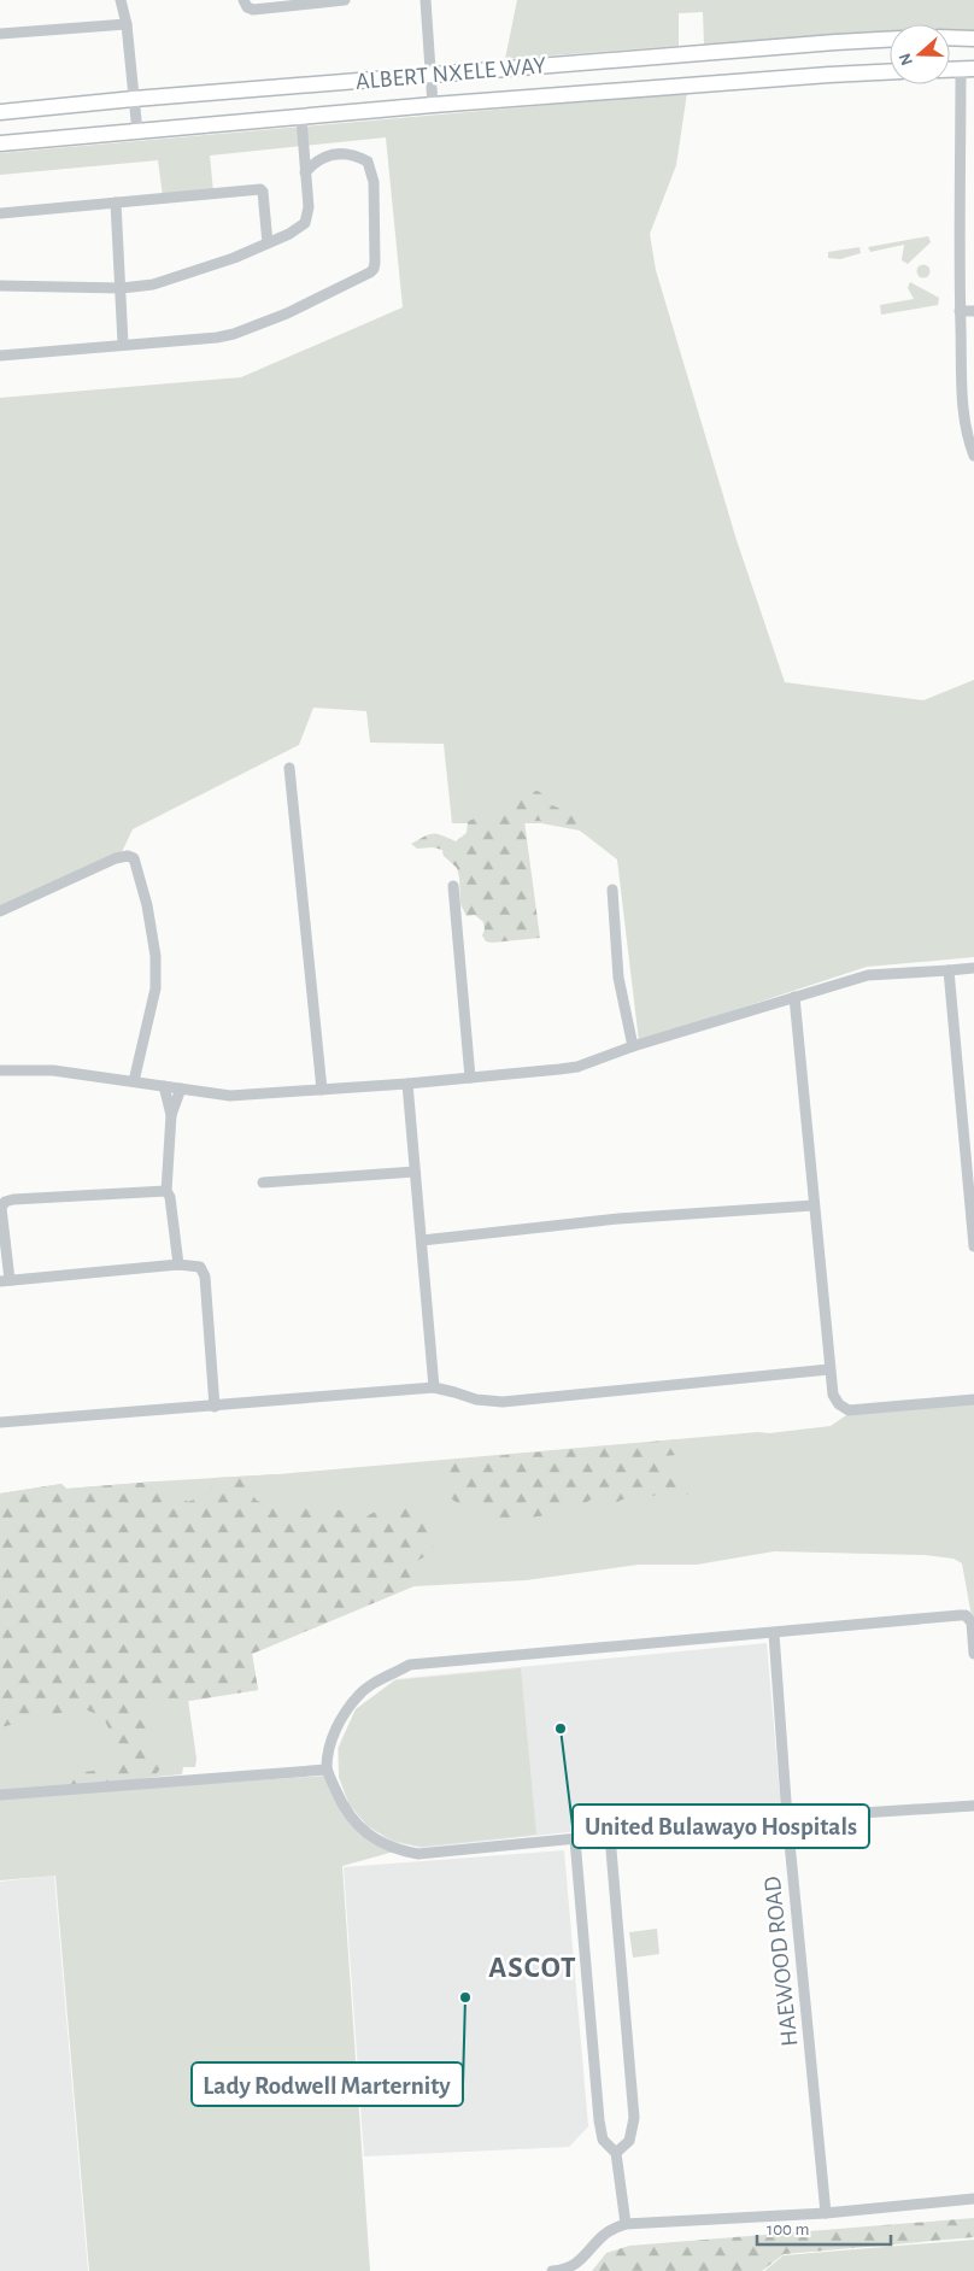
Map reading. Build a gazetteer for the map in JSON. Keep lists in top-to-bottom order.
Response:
{
  "streets": {
    "main road": ["ALBERT NXELE WAY"],
    "street": ["HAEWOOD ROAD"]
  },
  "districts": ["ASCOT"],
  "places": ["United Bulawayo Hospitals", "Lady Rodwell Marternity"],
  "scale_bar": "100 m",
  "north": "left"
}
